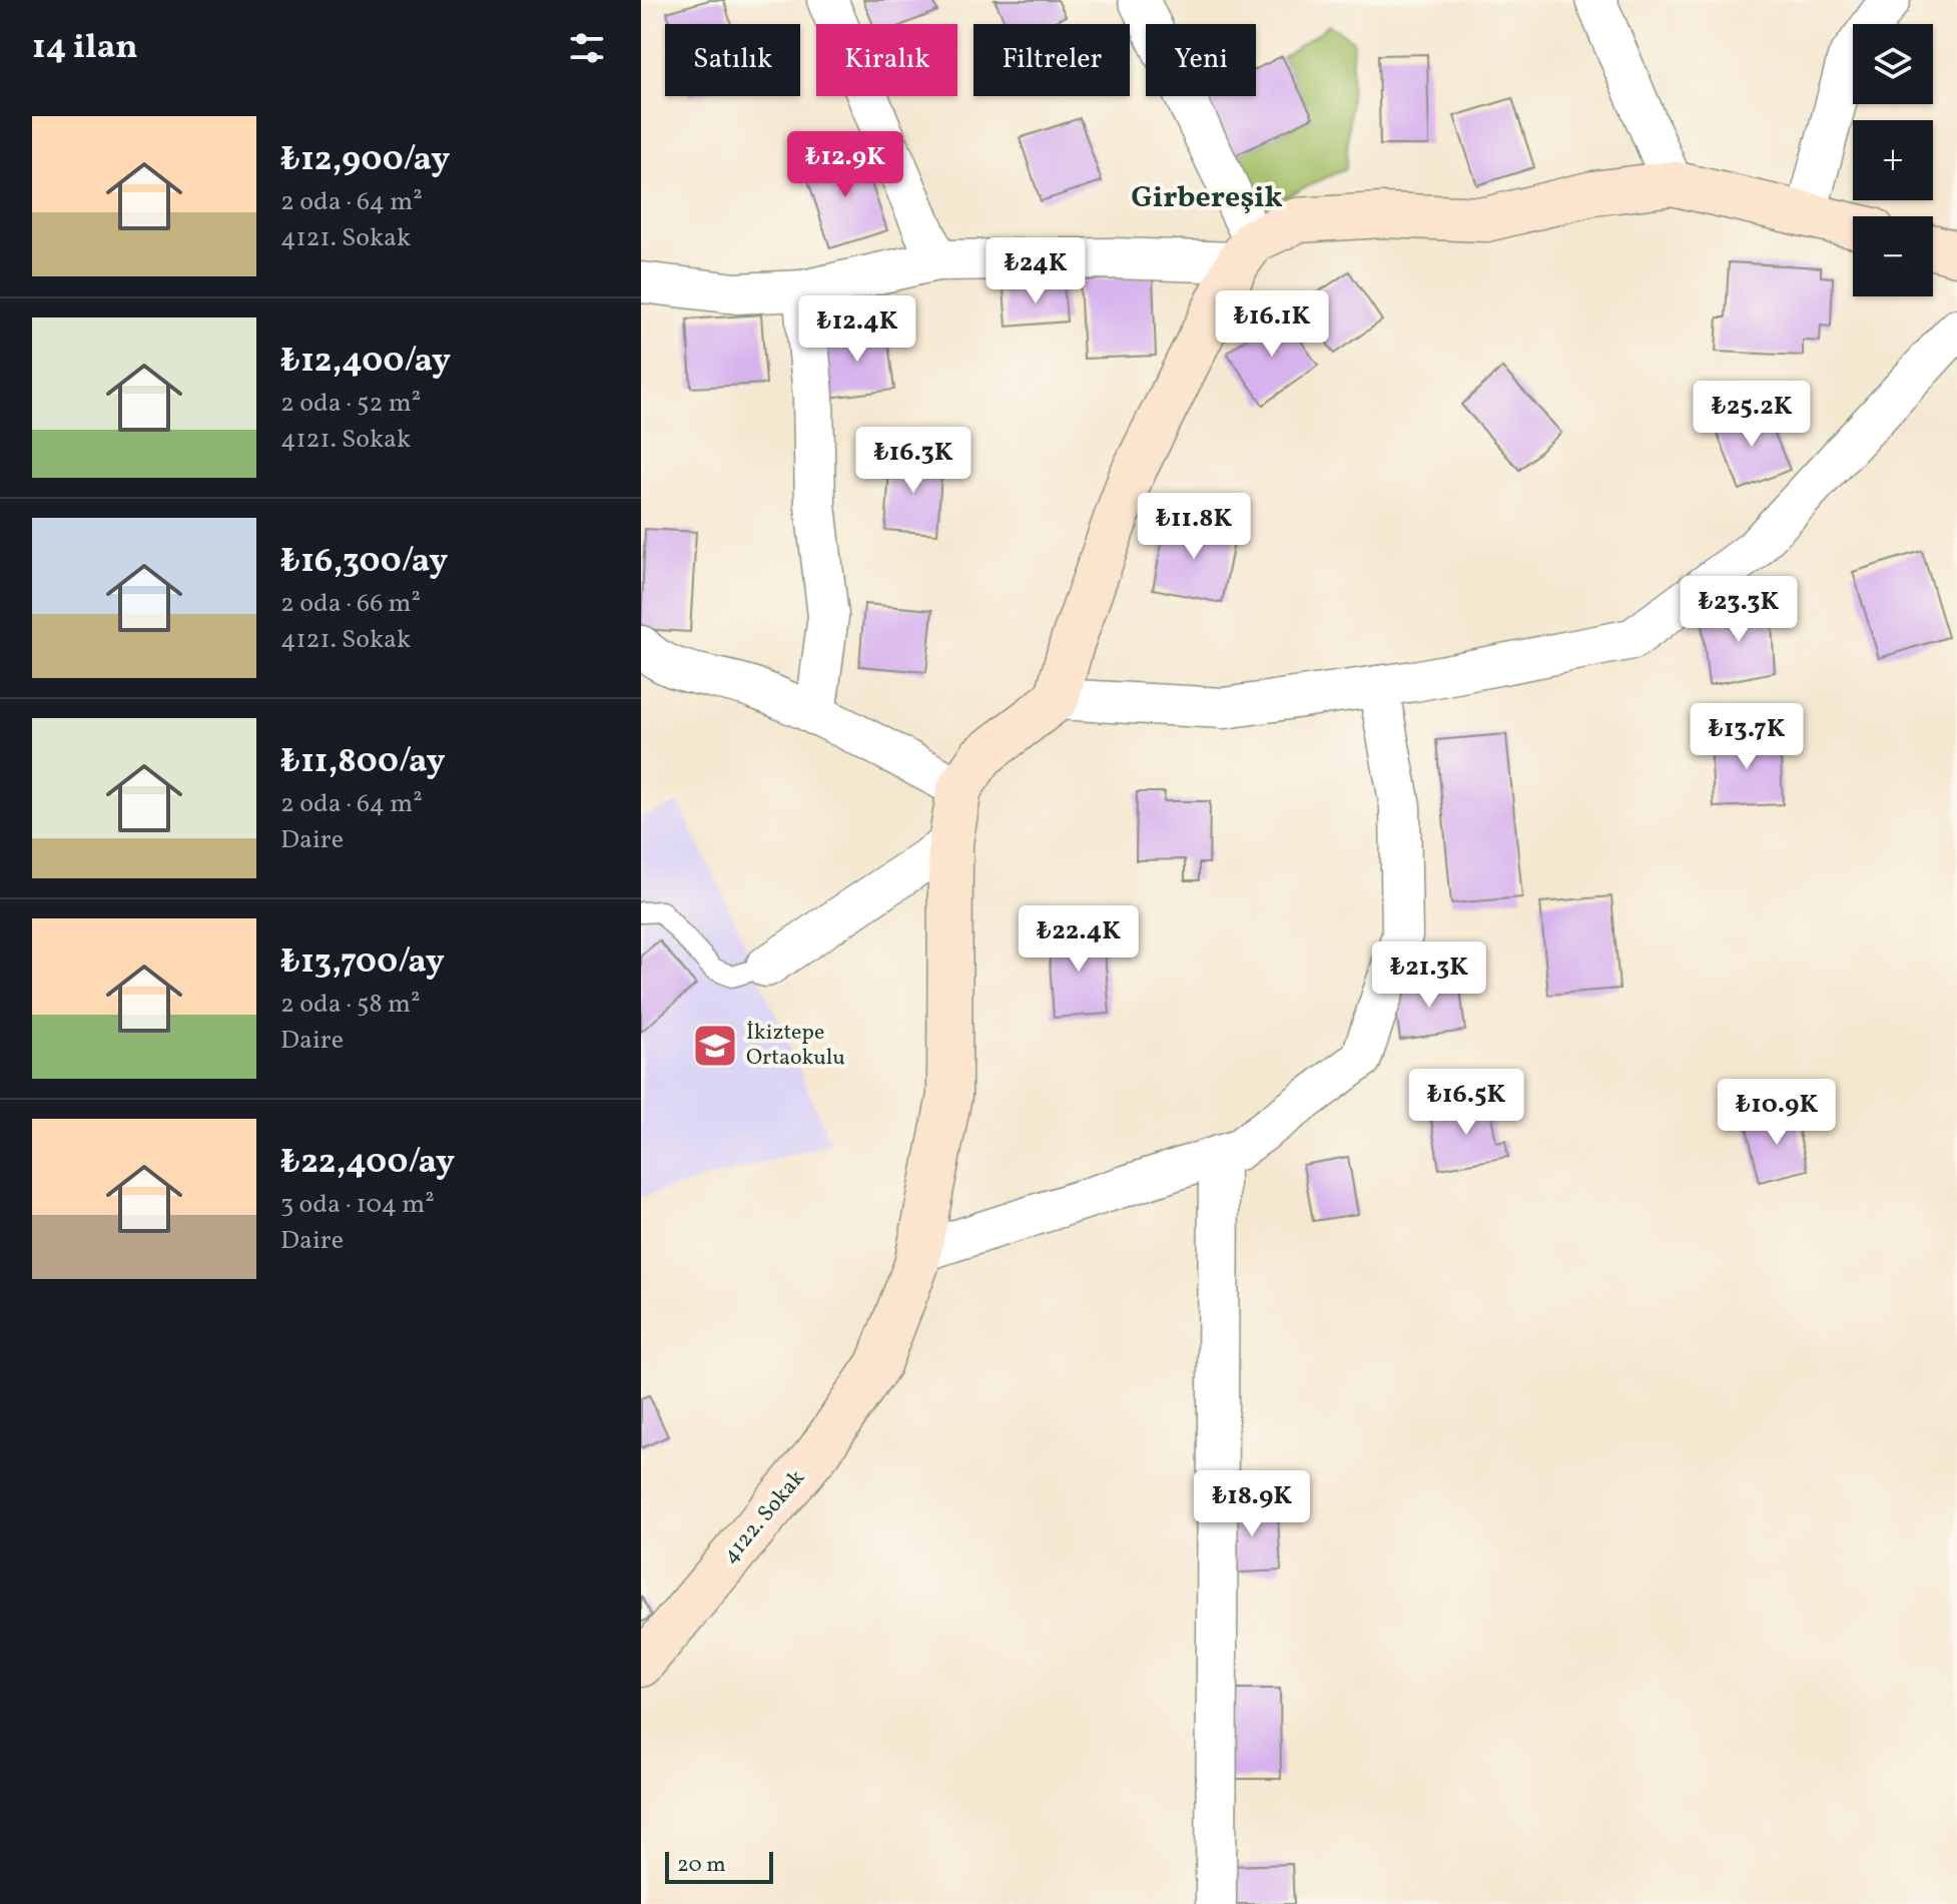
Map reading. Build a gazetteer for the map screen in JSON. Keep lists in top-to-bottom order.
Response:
{
  "streets": {
    "street": ["4122. Sokak"]
  },
  "districts": ["Girbereşik"],
  "places": {
    "school or university": ["İkiztepe Ortaokulu"]
  },
  "scale_bar": "20 m",
  "page": {
    "heading": "14 ilan",
    "map_buttons": ["+", "−"],
    "chip": [
      "Satılık",
      "Kiralık",
      "Filtreler",
      "Yeni"
    ],
    "list": [
      {
        "name": "₺12,900/ay",
        "note": "2 oda · 64 m² · 4121. Sokak"
      },
      {
        "name": "₺12,400/ay",
        "note": "2 oda · 52 m² · 4121. Sokak"
      },
      {
        "name": "₺16,300/ay",
        "note": "2 oda · 66 m² · 4121. Sokak"
      },
      {
        "name": "₺11,800/ay",
        "note": "2 oda · 64 m² · Daire"
      },
      {
        "name": "₺13,700/ay",
        "note": "2 oda · 58 m² · Daire"
      },
      {
        "name": "₺22,400/ay",
        "note": "3 oda · 104 m² · Daire"
      }
    ],
    "price": [
      "₺12.9K",
      "₺24K",
      "₺16.1K",
      "₺12.4K",
      "₺25.2K",
      "₺16.3K",
      "₺11.8K",
      "₺23.3K",
      "₺13.7K",
      "₺22.4K",
      "₺21.3K",
      "₺16.5K",
      "₺10.9K",
      "₺18.9K"
    ],
    "scale": "20 m"
  }
}
